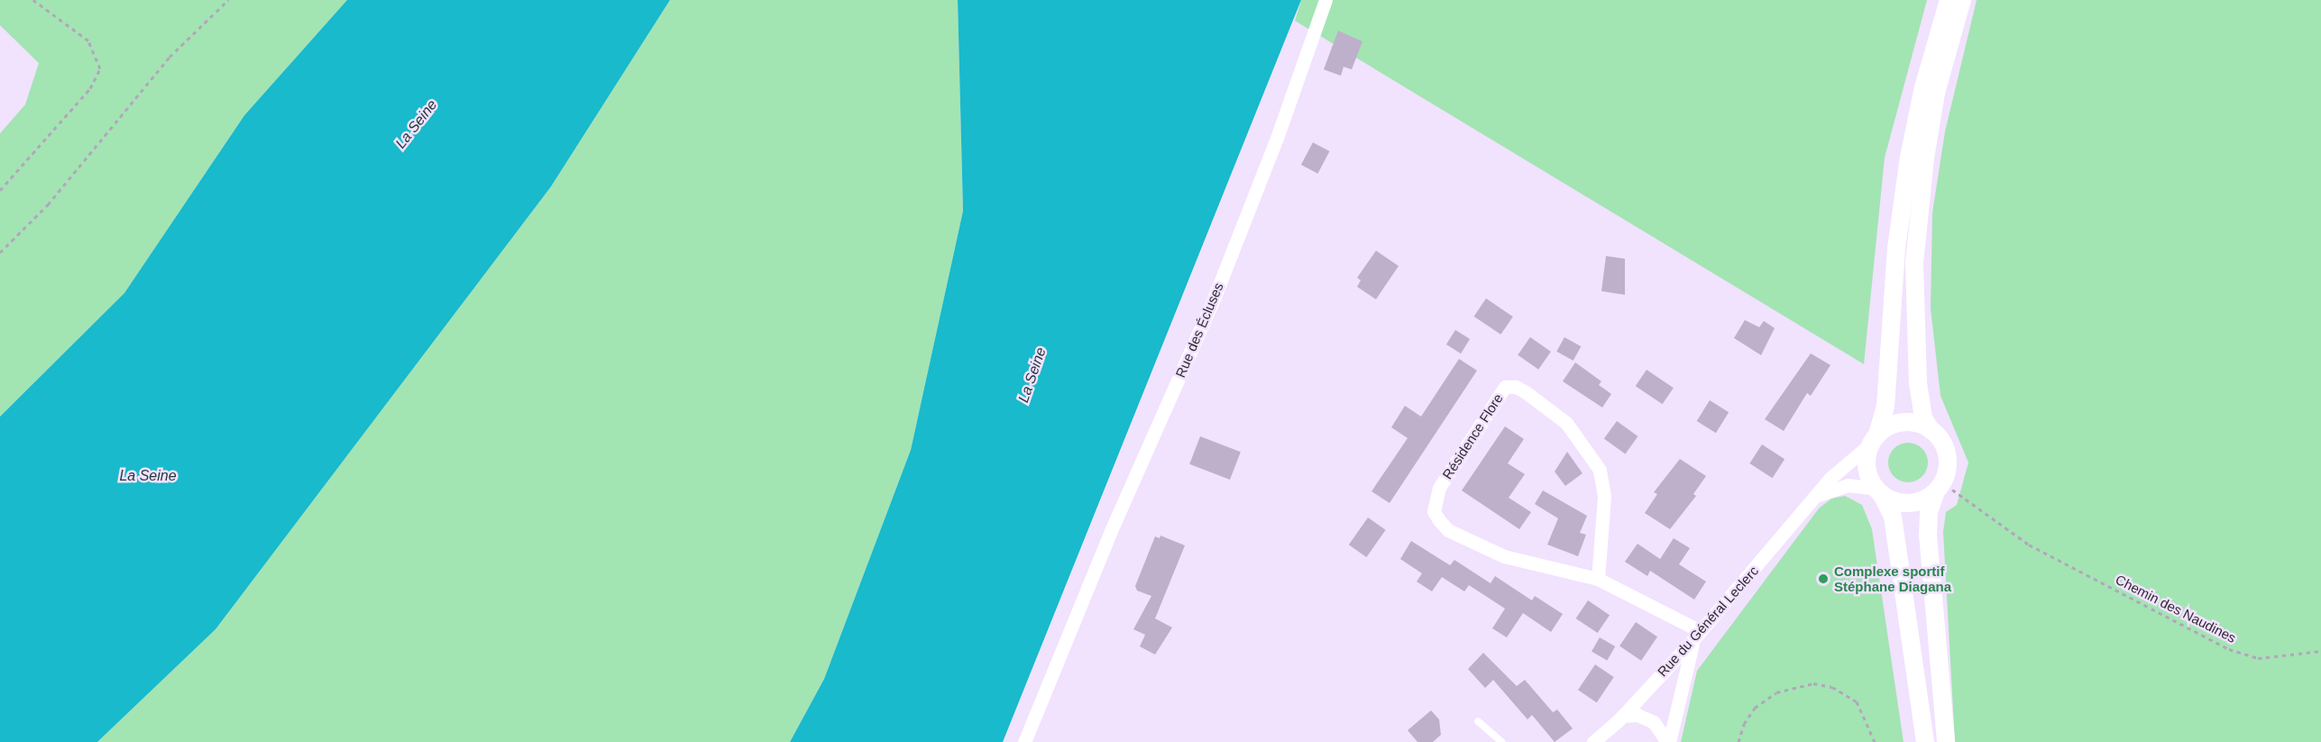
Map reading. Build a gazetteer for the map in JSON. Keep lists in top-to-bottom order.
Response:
{
  "streets": {
    "street": ["Rue des Écluses", "Résidence Flore", "Rue du Général Leclerc"],
    "path": ["Chemin des Naudines"]
  },
  "crossings": [
    ["Résidence Flore", "Rue du Général Leclerc"],
    ["Chemin des Naudines", "Rue du Général Leclerc"]
  ],
  "water": ["La Seine"],
  "places": ["Complexe sportif Stéphane Diagana"]
}
